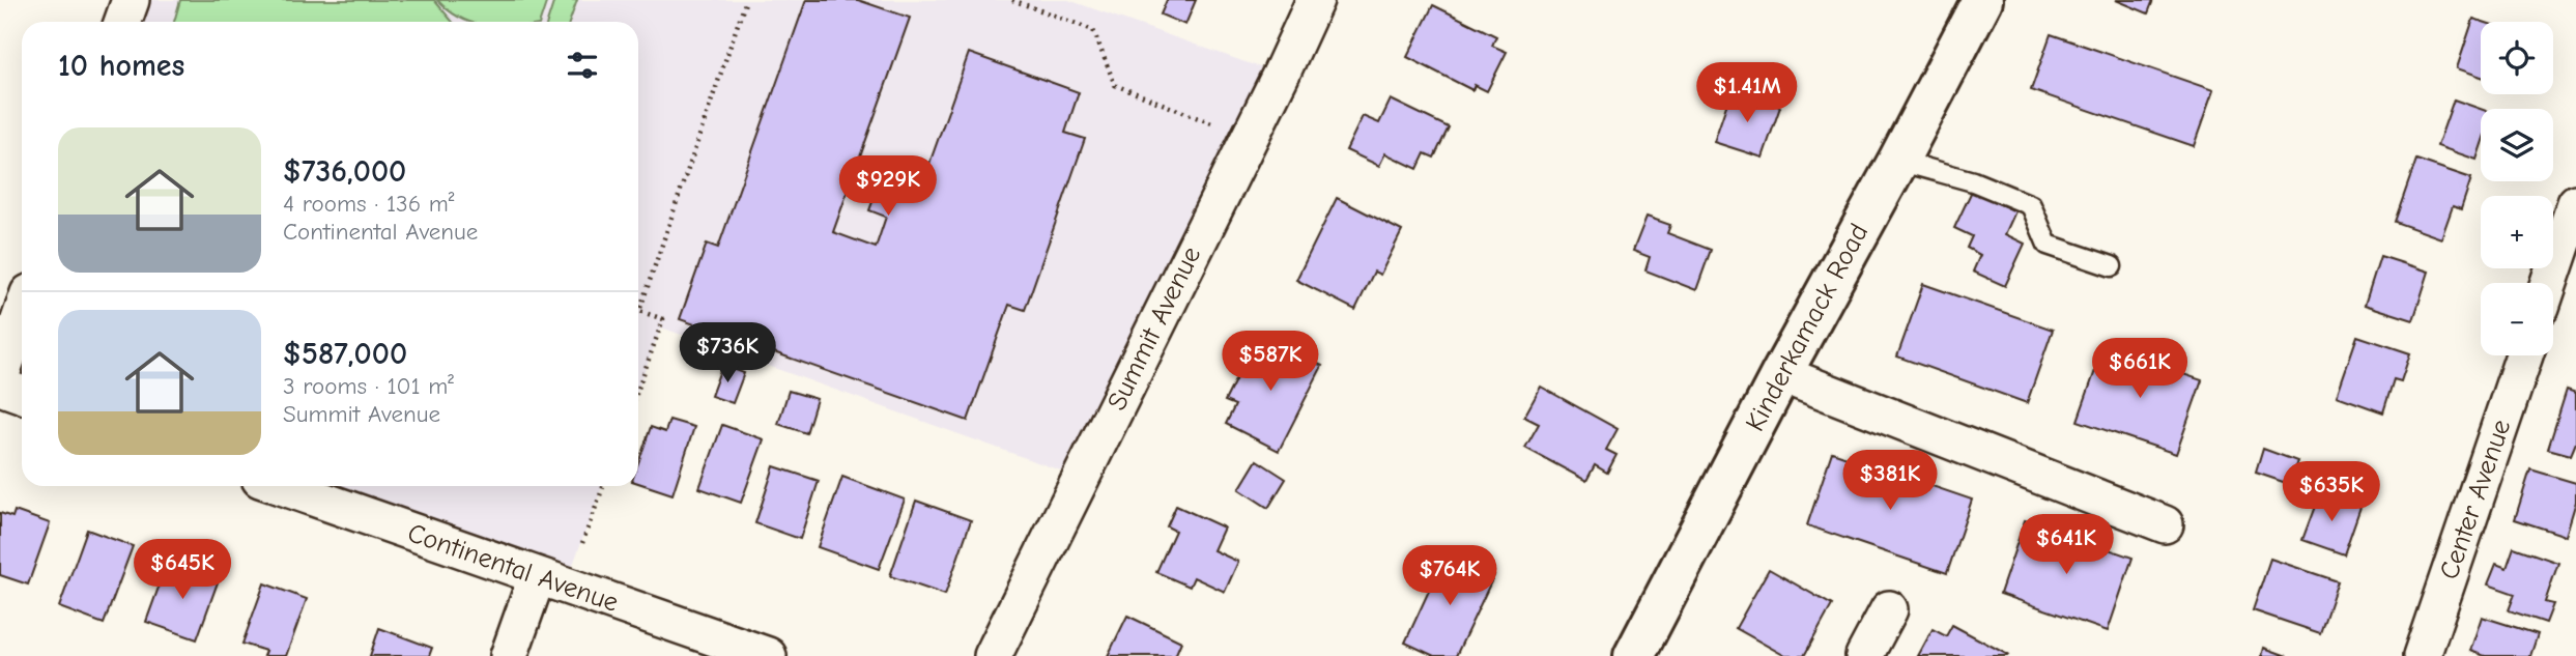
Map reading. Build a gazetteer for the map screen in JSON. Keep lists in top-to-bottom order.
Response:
{
  "streets": {
    "main road": ["Kinderkamack Road"],
    "street": ["Summit Avenue", "Center Avenue", "Continental Avenue"]
  },
  "page": {
    "map_buttons": ["+", "−"],
    "heading": "10 homes",
    "price": [
      "$1.41M",
      "$929K",
      "$736K",
      "$587K",
      "$661K",
      "$381K",
      "$635K",
      "$641K",
      "$645K",
      "$764K"
    ],
    "list": [
      {
        "name": "$736,000",
        "note": "4 rooms · 136 m² · Continental Avenue"
      },
      {
        "name": "$587,000",
        "note": "3 rooms · 101 m² · Summit Avenue"
      }
    ]
  }
}
